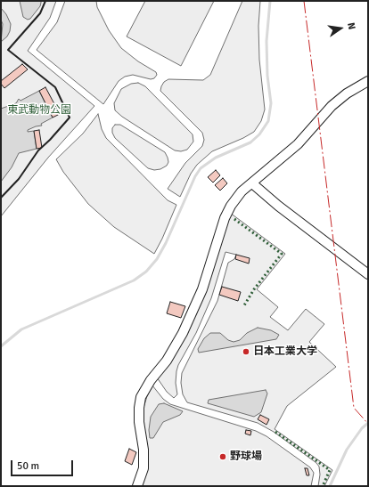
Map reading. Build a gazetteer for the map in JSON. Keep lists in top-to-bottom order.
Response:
{
  "parks": ["東武動物公園"],
  "places": ["日本工業大学", "野球場"],
  "scale_bar": "50 m",
  "north": "right"
}
